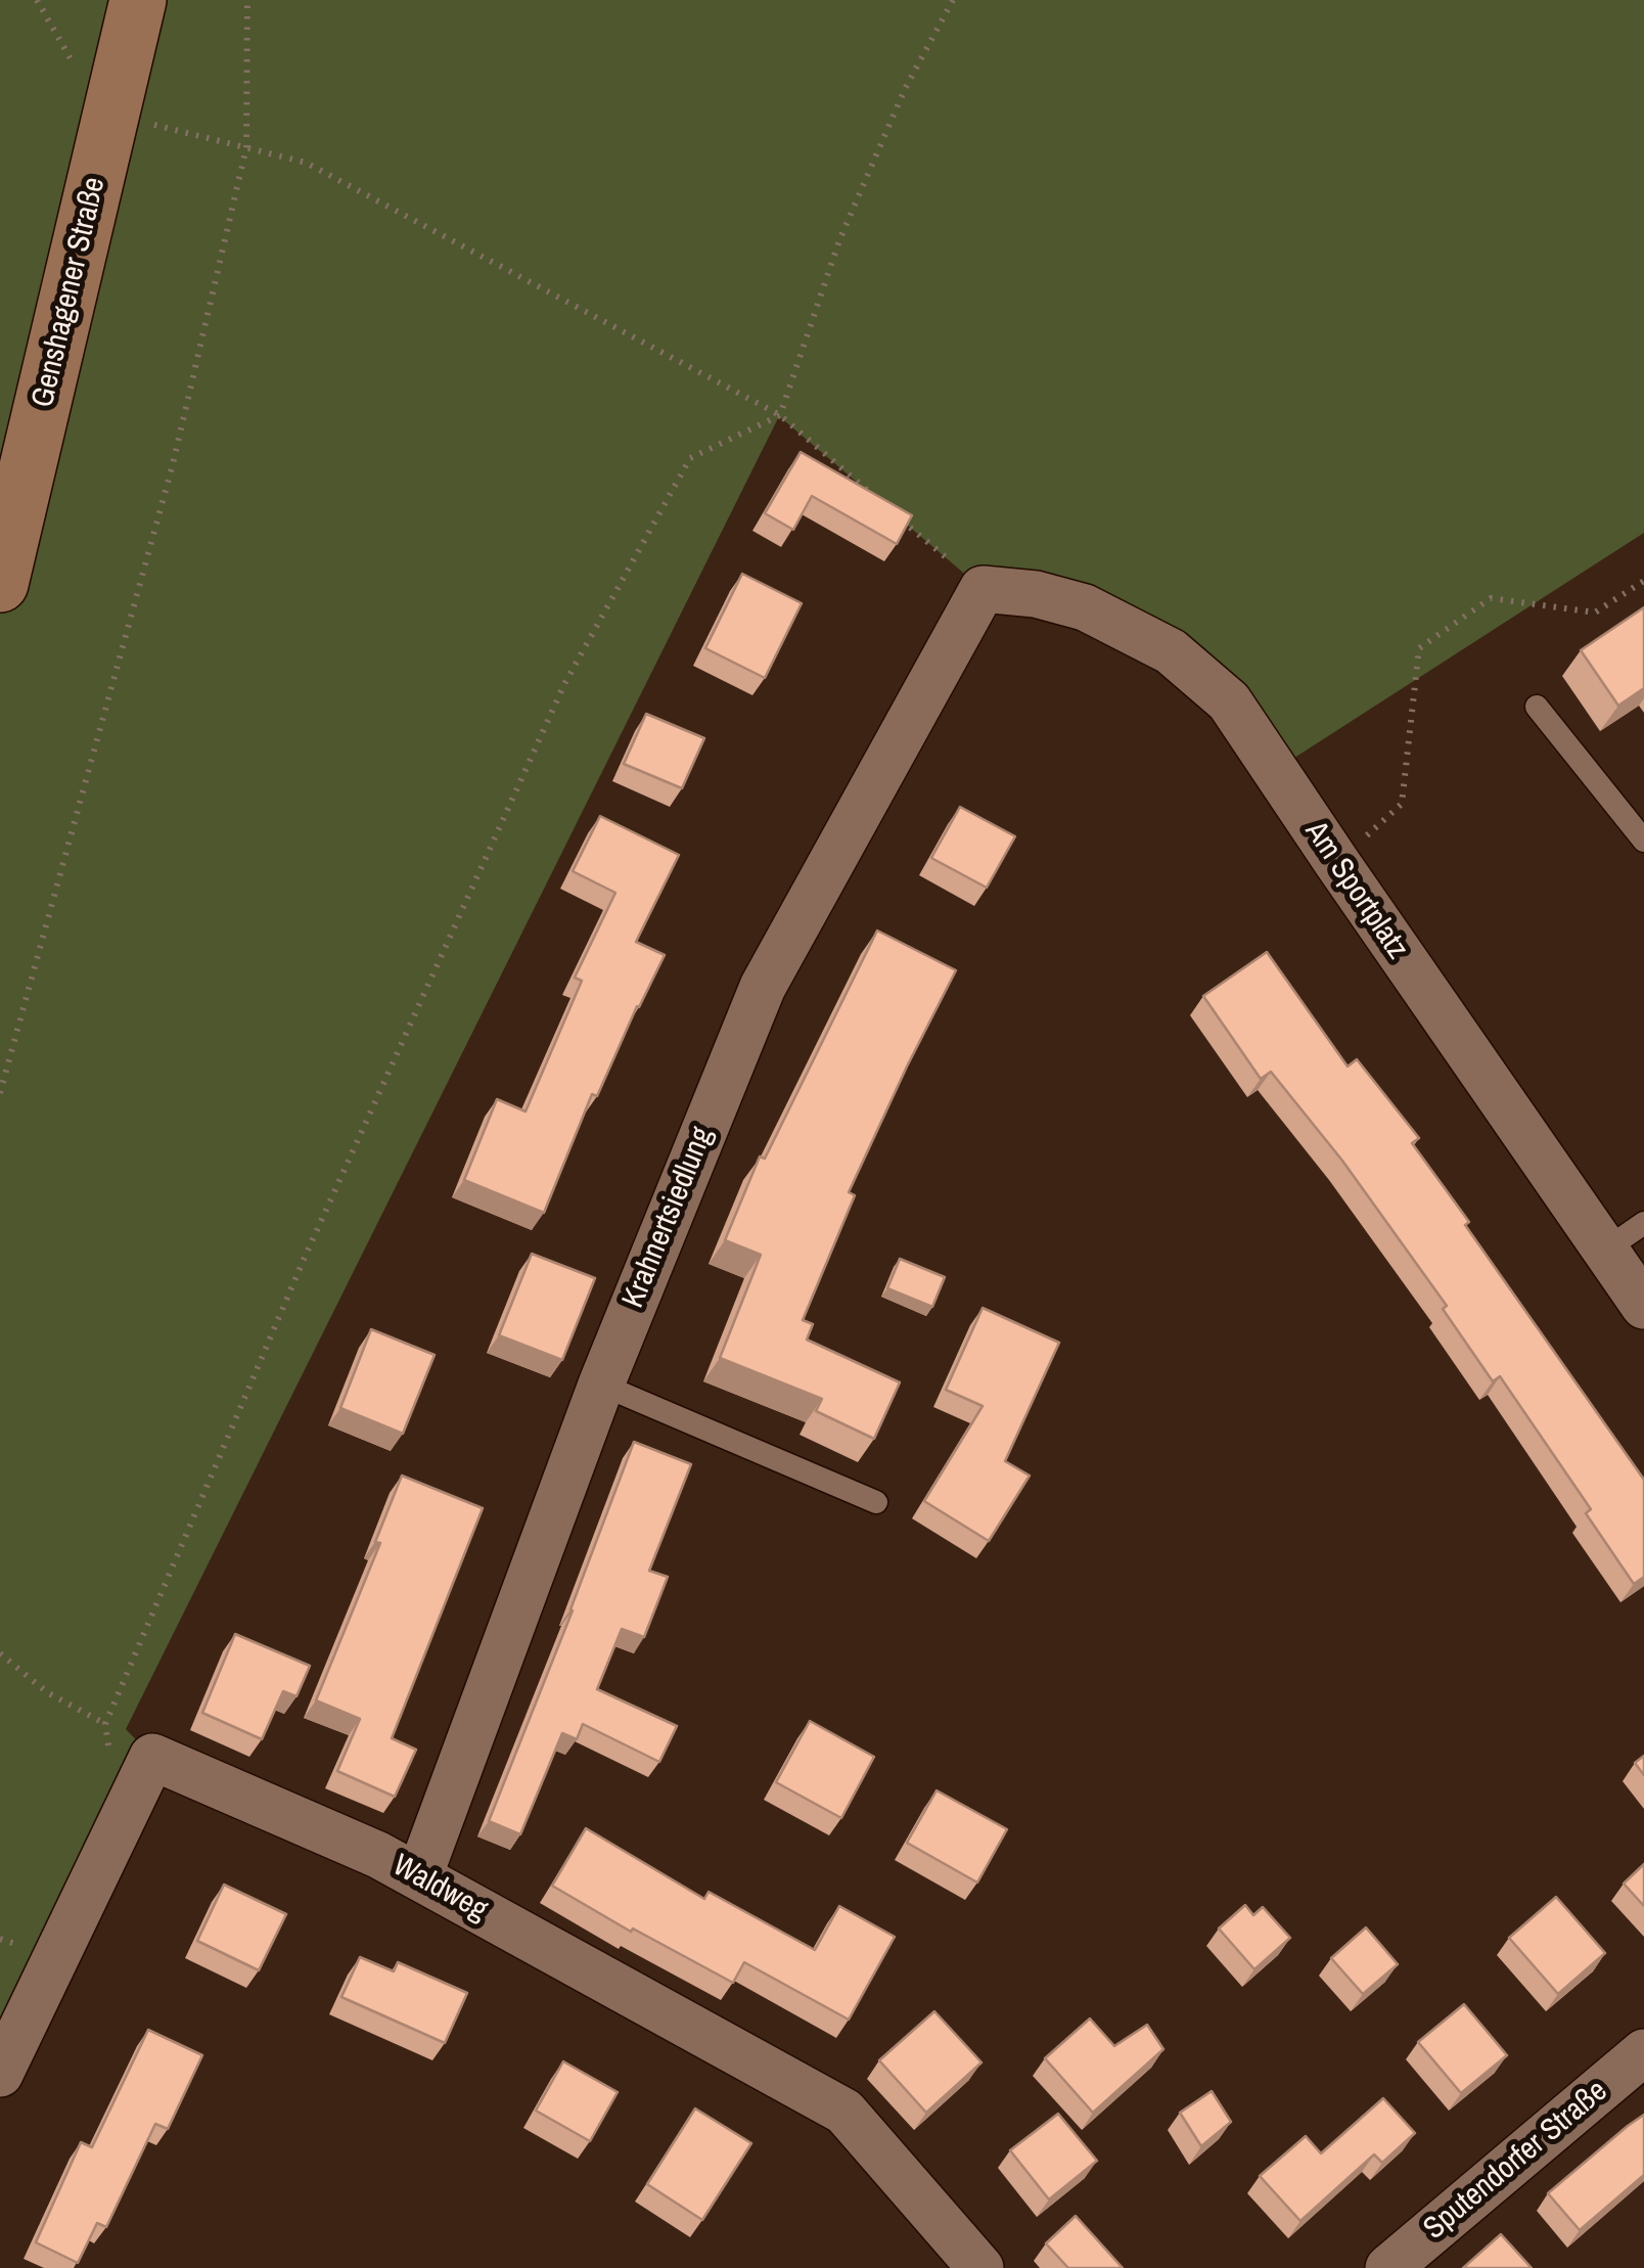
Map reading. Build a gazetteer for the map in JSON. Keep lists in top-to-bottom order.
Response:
{
  "streets": {
    "main road": ["Genshagener Straße"],
    "street": [
      "Am Sportplatz",
      "Krahnertsiedlung",
      "Waldweg",
      "Sputendorfer Straße"
    ]
  },
  "crossings": [
    ["Am Sportplatz", "Krahnertsiedlung"],
    ["Krahnertsiedlung", "Waldweg"]
  ]
}
